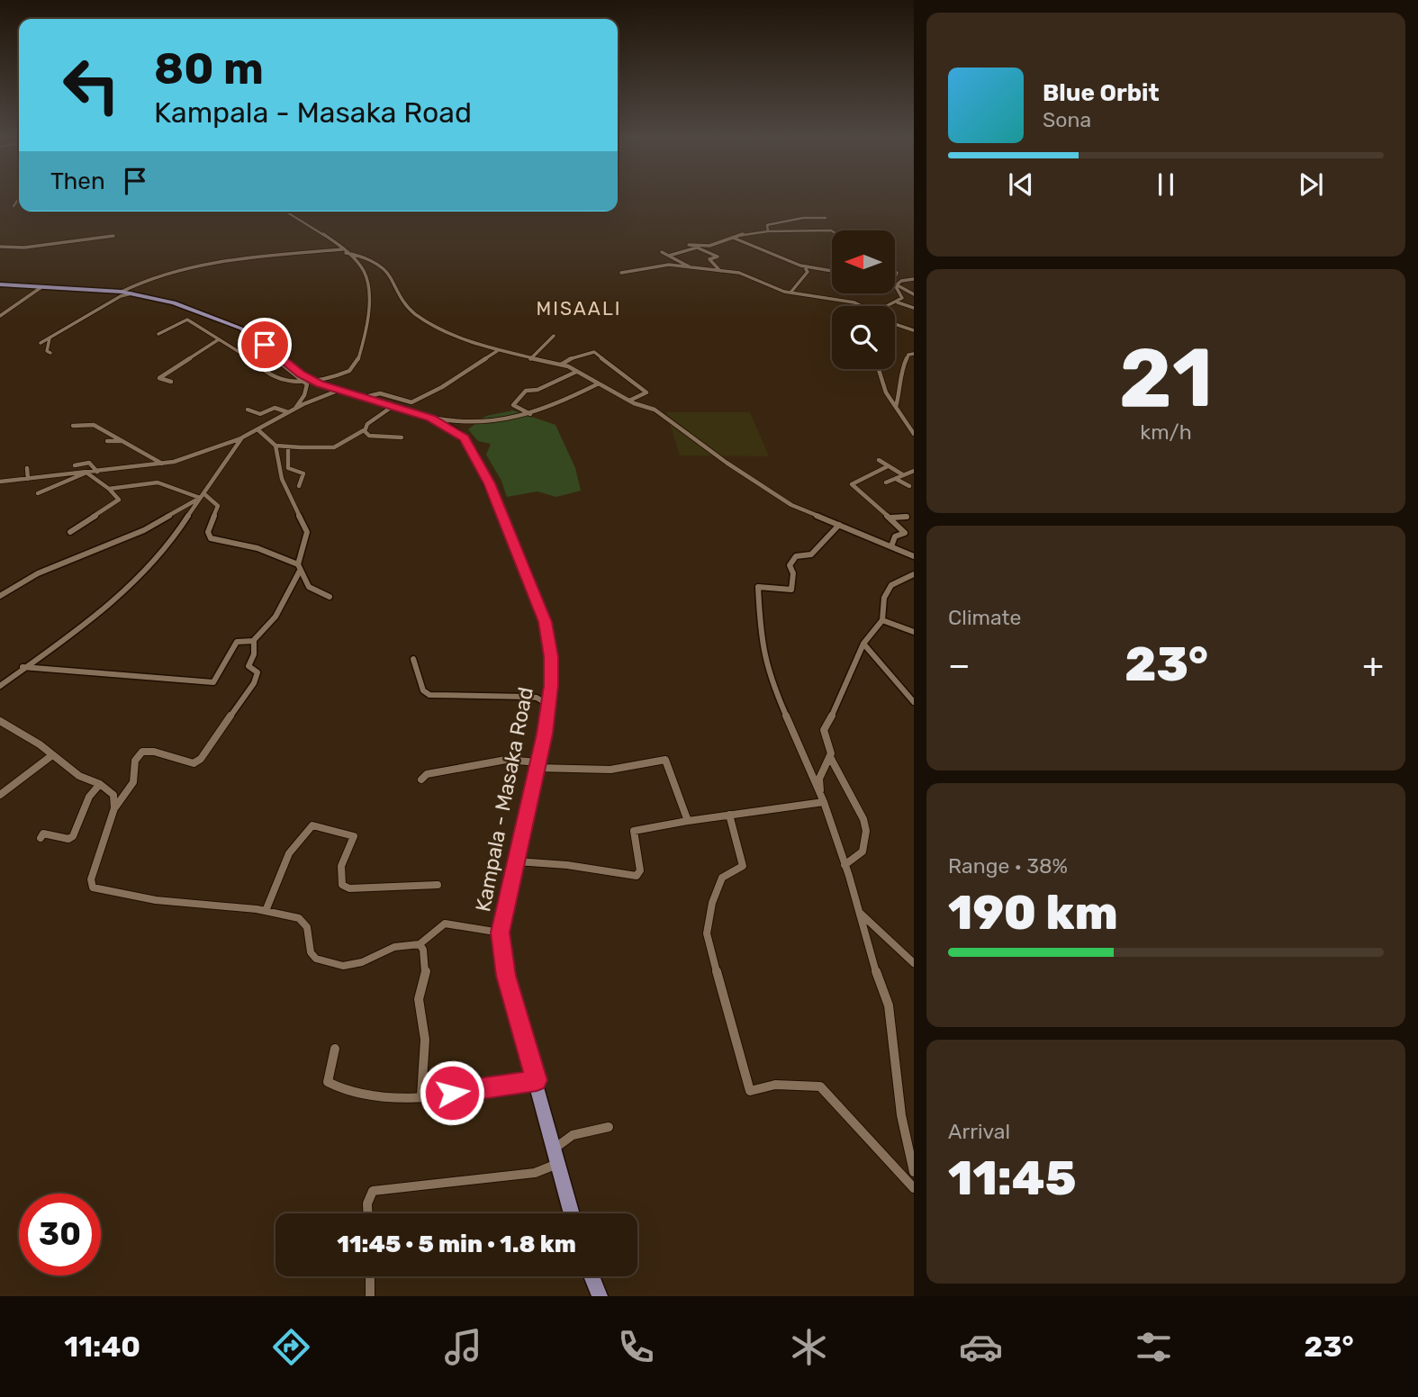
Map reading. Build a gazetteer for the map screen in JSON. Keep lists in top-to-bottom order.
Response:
{
  "streets": {
    "main road": ["Kampala - Masaka Road"]
  },
  "districts": ["MISAALI"],
  "north": "left",
  "page": {
    "turn": ["80 m", "Kampala - Masaka Road"],
    "song": ["Blue Orbit", "Sona"],
    "then": "Then",
    "tile": [
      ["21", "km/h"],
      "Climate",
      ["Range · 38%", "190 km"],
      ["Arrival", "11:45"]
    ],
    "heat": ["−", "23°", "+"],
    "limit": "30",
    "trip": "11:45 · 5 min · 1.8 km",
    "tabs": ["11:40", "23°"]
  }
}
